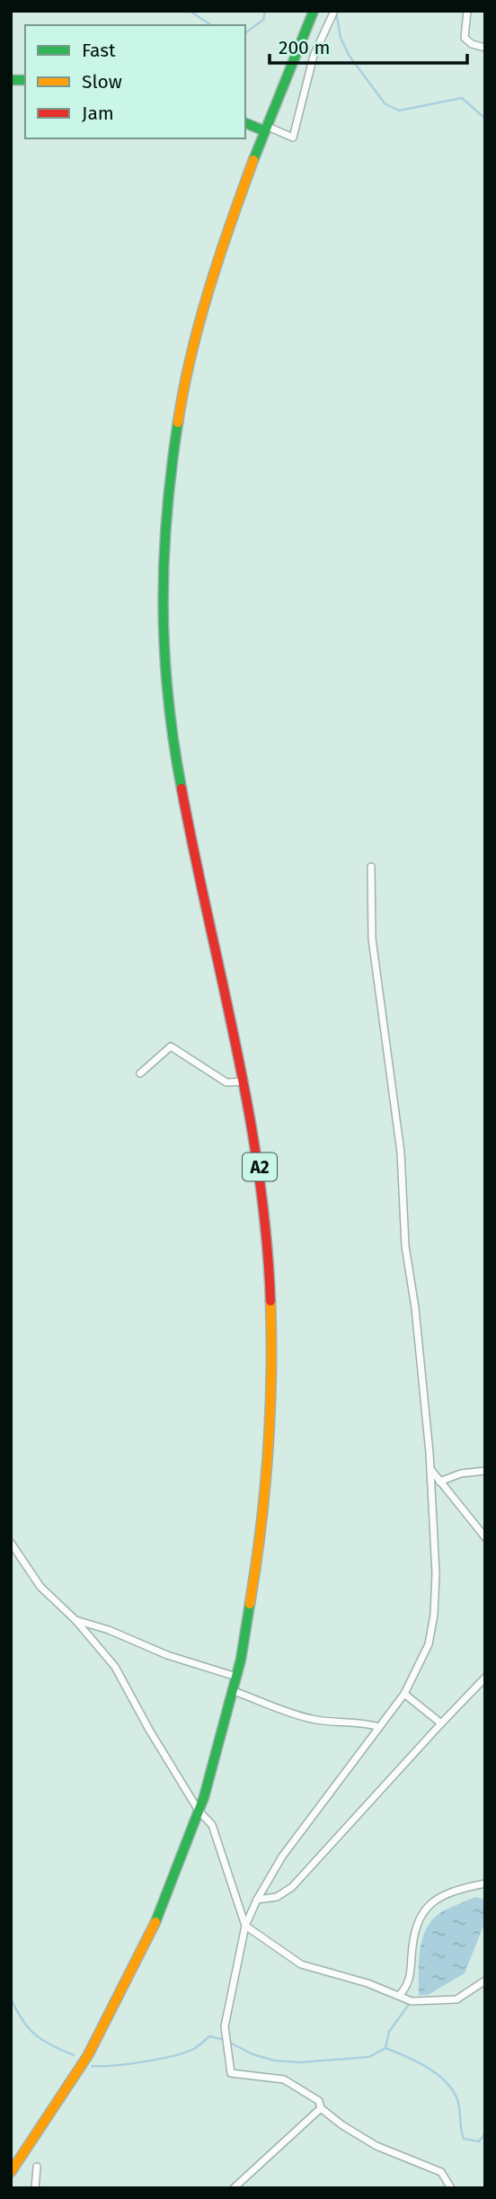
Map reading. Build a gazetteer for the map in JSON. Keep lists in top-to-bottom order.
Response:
{
  "streets": {
    "main road": ["A2"]
  },
  "legend": ["Fast", "Slow", "Jam"],
  "scale_bar": "200 m"
}
